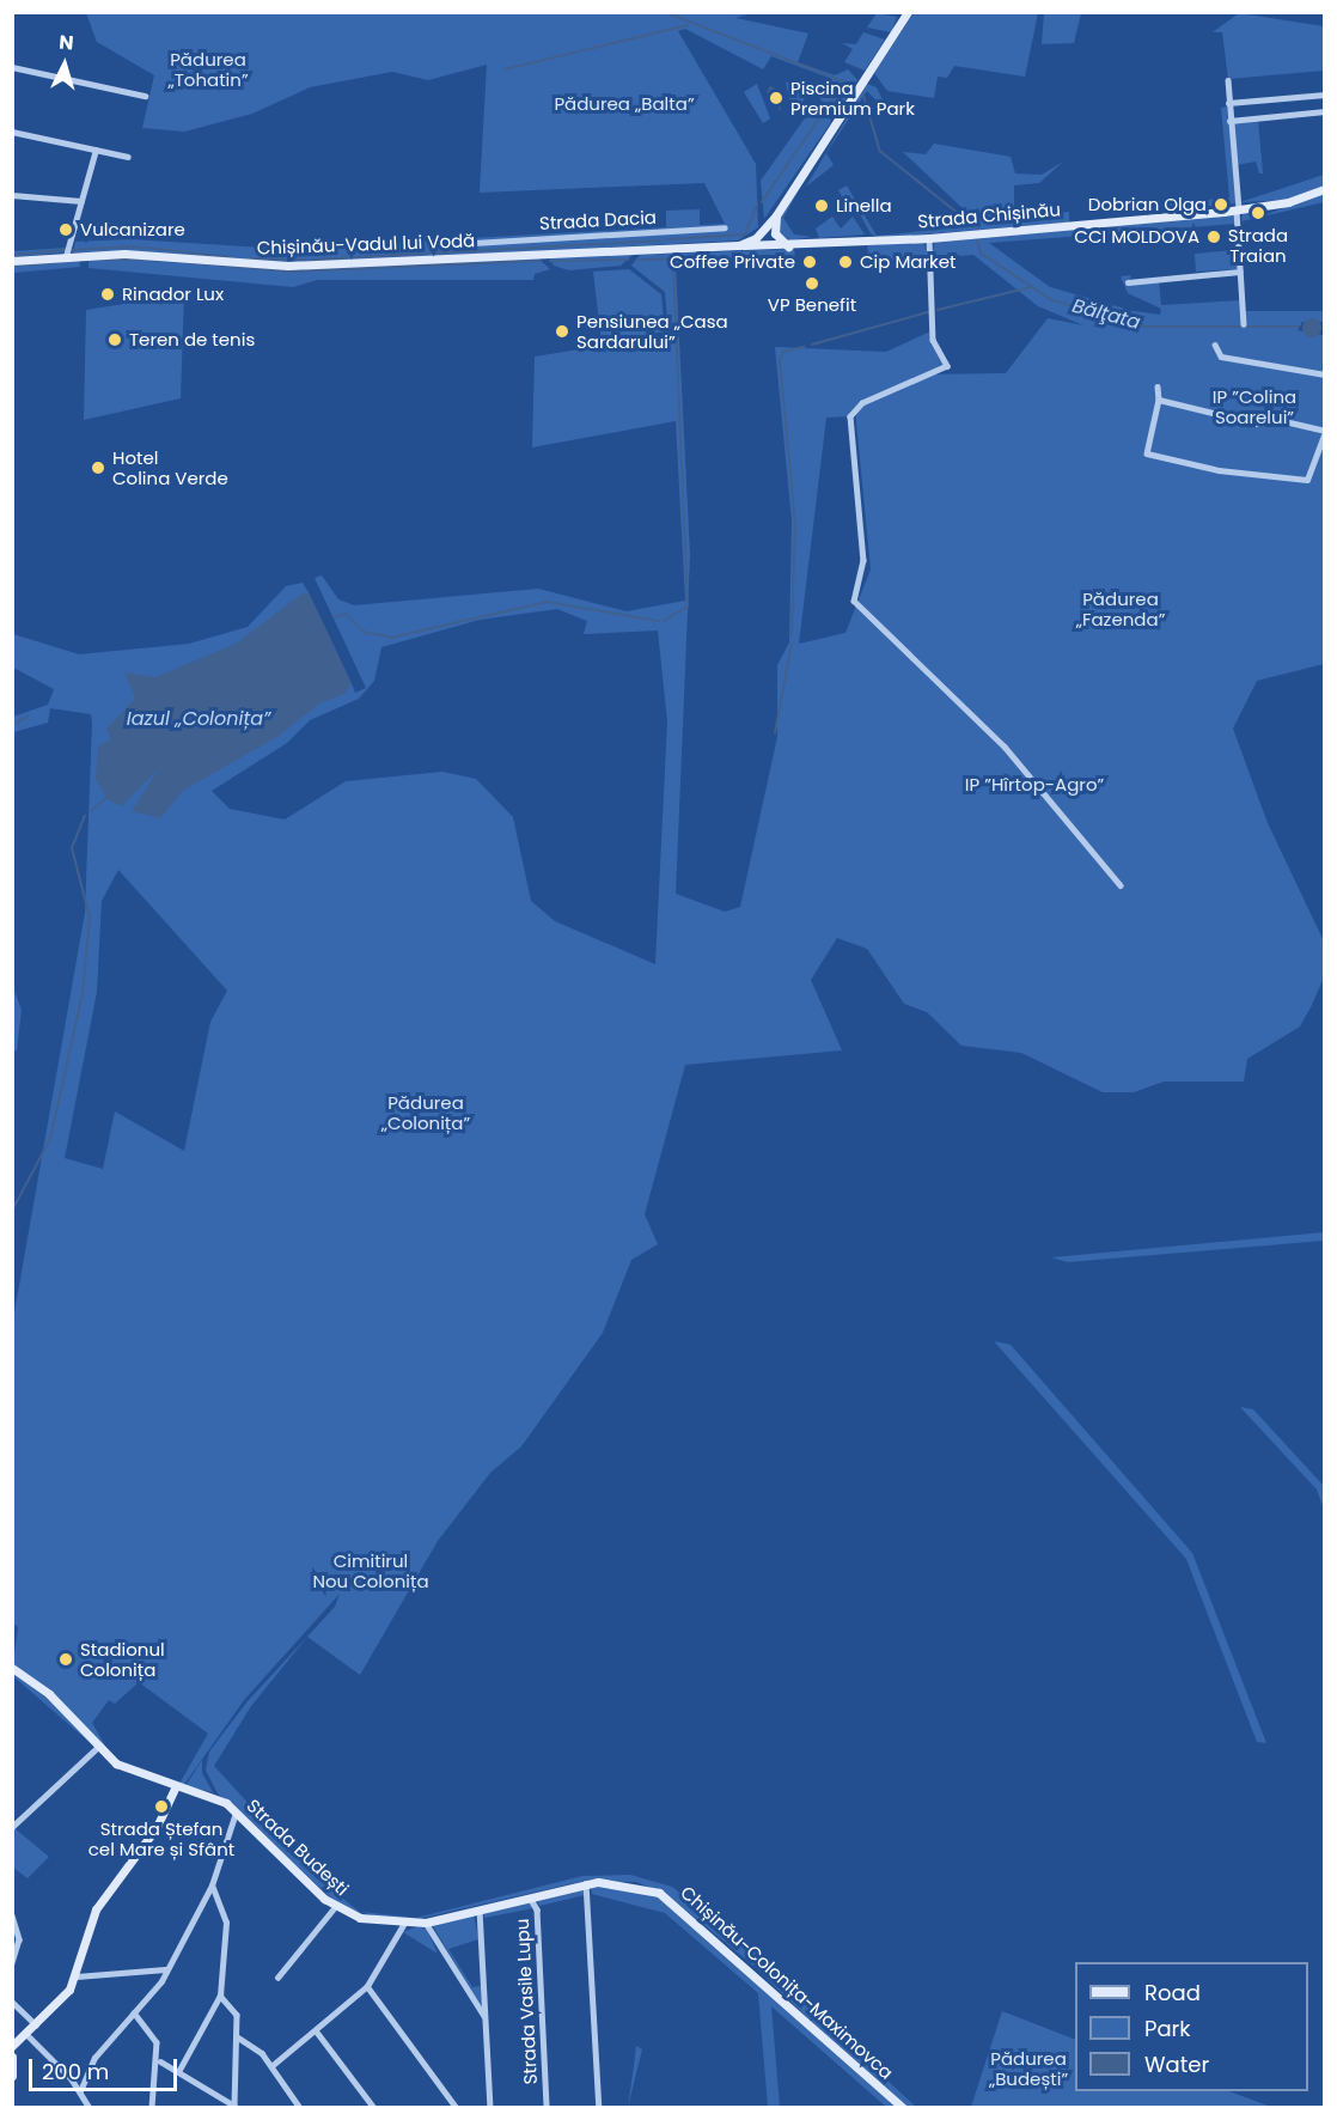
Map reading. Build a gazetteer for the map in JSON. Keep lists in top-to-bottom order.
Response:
{
  "streets": {
    "street": [
      "Strada Chișinău",
      "Strada Dacia",
      "Chișinău-Vadul lui Vodă",
      "Strada Budești",
      "Chișinău-Colonița-Maximovca",
      "Strada Vasile Lupu"
    ]
  },
  "crossings": [
    ["Strada Chișinău", "Chișinău-Vadul lui Vodă"],
    ["Strada Budești", "Chișinău-Colonița-Maximovca"],
    ["Strada Budești", "Strada Vasile Lupu"]
  ],
  "water": ["Bălţata", "Iazul „Colonița”"],
  "parks": [
    "Pădurea „Tohatin”",
    "Pădurea „Balta”",
    "IP ”Colina Soarelui”",
    "Pădurea „Fazenda”",
    "IP ”Hîrtop-Agro”",
    "Pădurea „Colonița”",
    "Cimitirul Nou Colonița",
    "Pădurea „Budești”"
  ],
  "places": [
    "Piscina Premium Park",
    "Dobrian Olga",
    "Linella",
    "Strada Traian",
    "Vulcanizare",
    "CCI MOLDOVA",
    "Coffee Private",
    "Cip Market",
    "VP Benefit",
    "Rinador Lux",
    "Pensiunea „Casa Sardarului”",
    "Teren de tenis",
    "Hotel Colina Verde",
    "Stadionul Colonița",
    "Strada Ștefan cel Mare și Sfânt"
  ],
  "legend": ["Road", "Park", "Water"],
  "scale_bar": "200 m",
  "north": "top"
}
